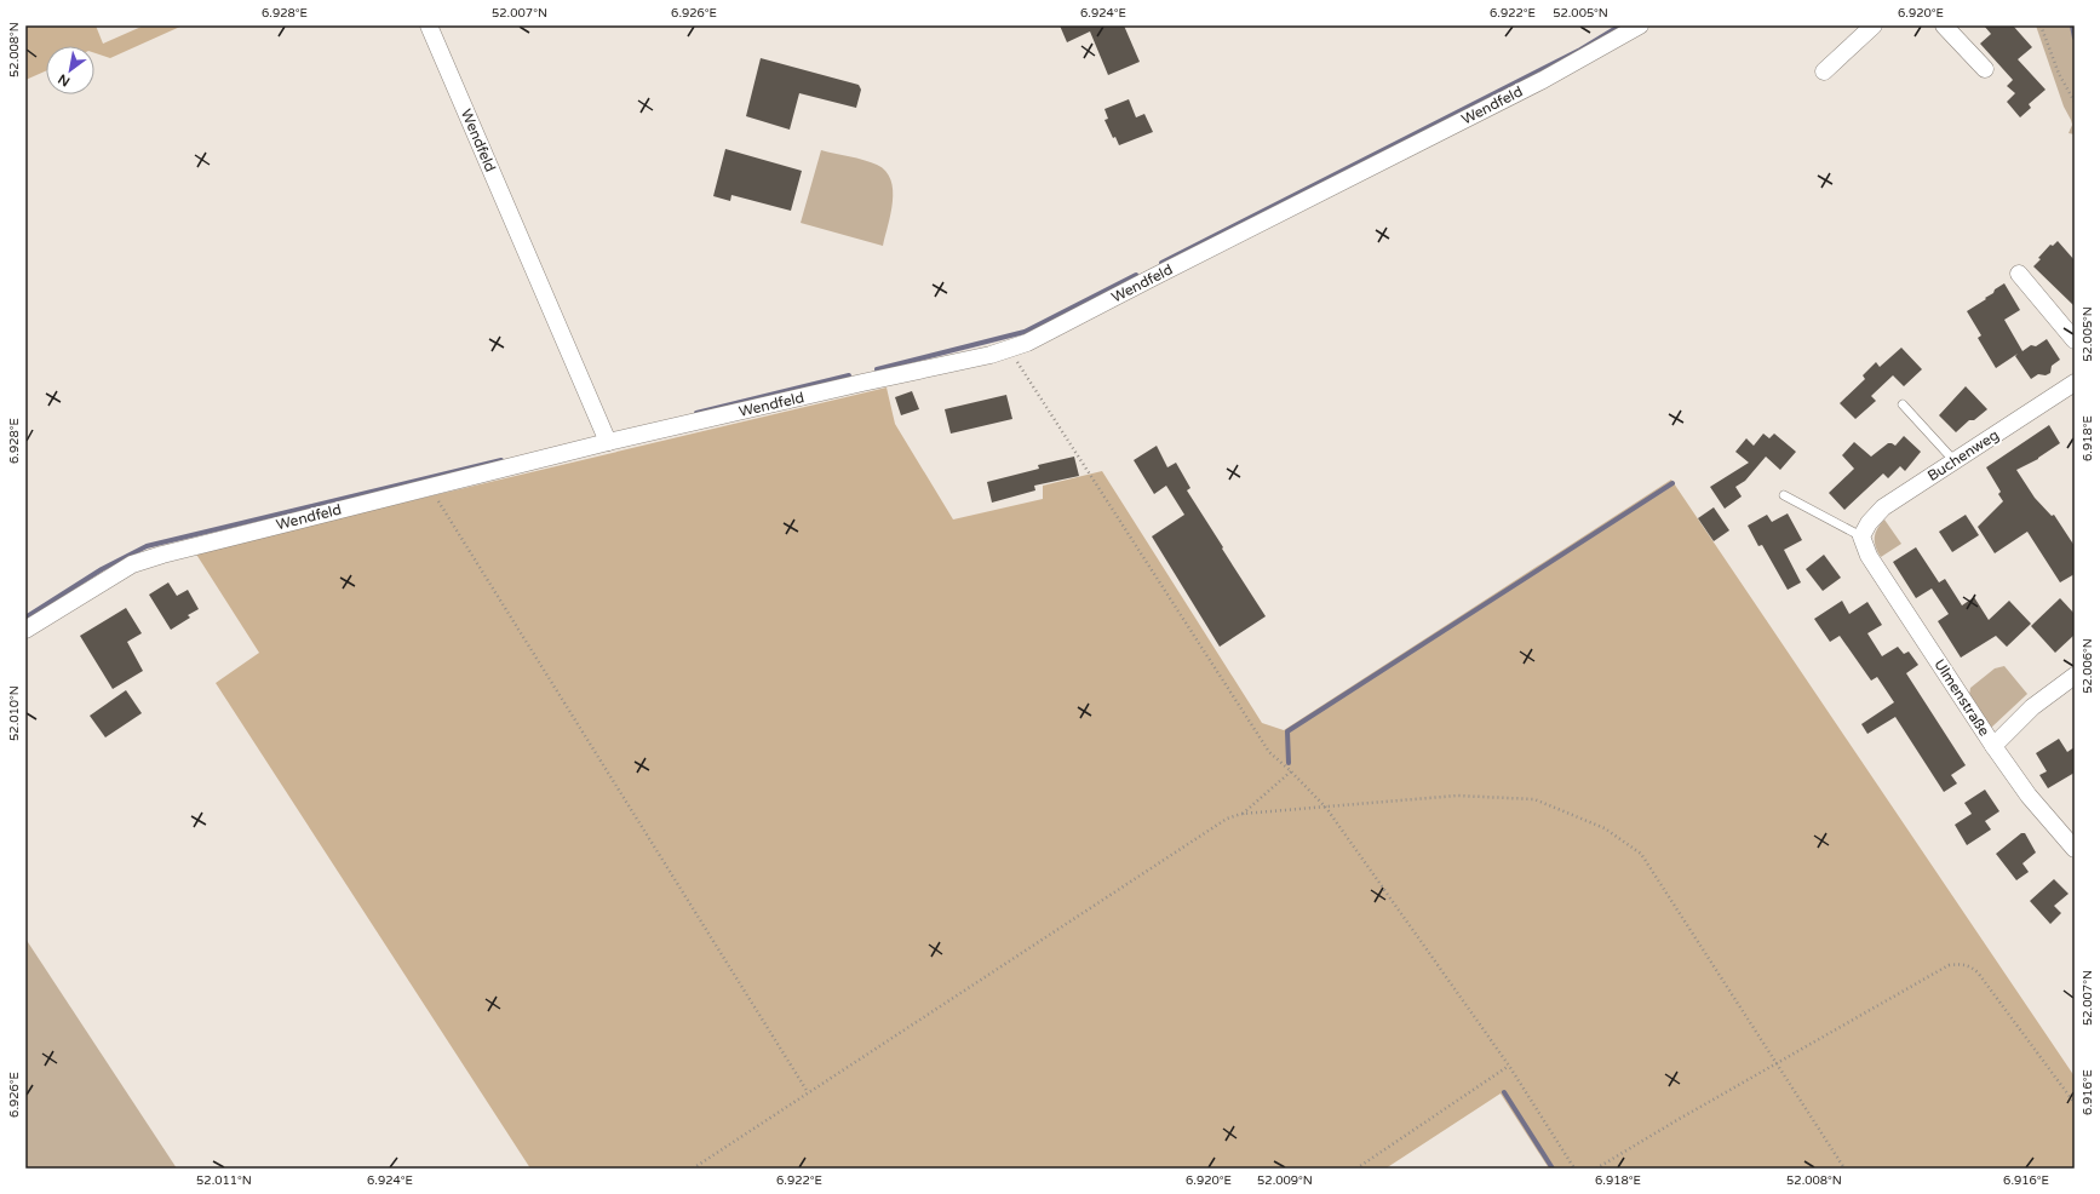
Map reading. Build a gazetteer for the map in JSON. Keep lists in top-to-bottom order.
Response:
{
  "streets": {
    "street": ["Wendfeld", "Buchenweg", "Ulmenstraße"]
  },
  "crossings": [
    ["Buchenweg", "Ulmenstraße"]
  ],
  "north": "bottom left",
  "coordinates": [
    "6.928°E",
    "52.007°N",
    "6.926°E",
    "6.924°E",
    "6.922°E",
    "52.005°N",
    "6.920°E",
    "52.008°N",
    "6.918°E",
    "52.006°N",
    "52.010°N",
    "6.916°E",
    "52.011°N",
    "52.009°N"
  ]
}
